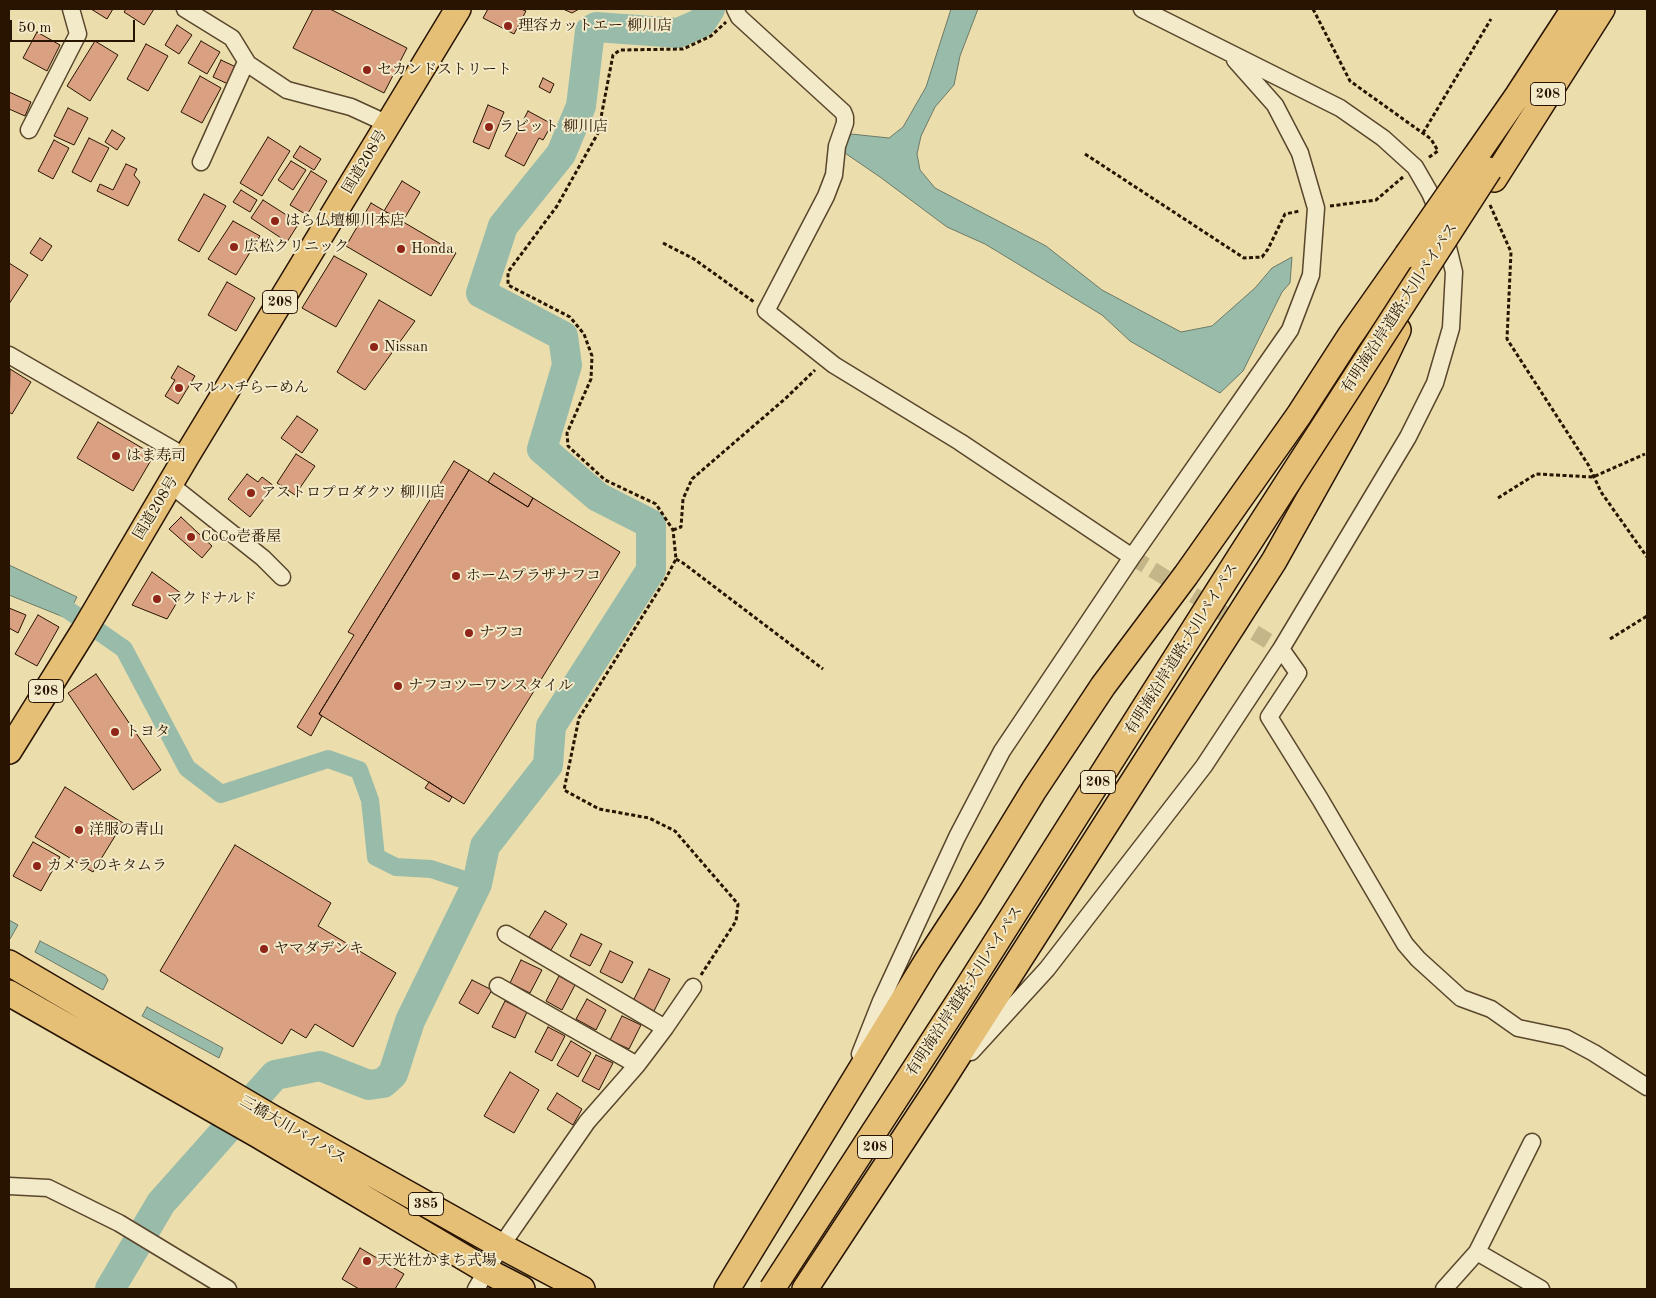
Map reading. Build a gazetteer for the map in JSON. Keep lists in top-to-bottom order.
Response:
{
  "streets": {
    "highway": [
      "208",
      "国道208号",
      "有明海沿岸道路;大川バイパス",
      "三橋大川バイパス",
      "385"
    ]
  },
  "places": [
    "理容カットエー 柳川店",
    "セカンドストリート",
    "ラビット 柳川店",
    "はら仏壇柳川本店",
    "広松クリニック",
    "Honda",
    "Nissan",
    "マルハチらーめん",
    "はま寿司",
    "アストロプロダクツ 柳川店",
    "CoCo壱番屋",
    "ホームプラザナフコ",
    "マクドナルド",
    "ナフコ",
    "ナフコツーワンスタイル",
    "トヨタ",
    "洋服の青山",
    "カメラのキタムラ",
    "ヤマダデンキ",
    "天光社かまち式場"
  ],
  "scale_bar": "50 m"
}
